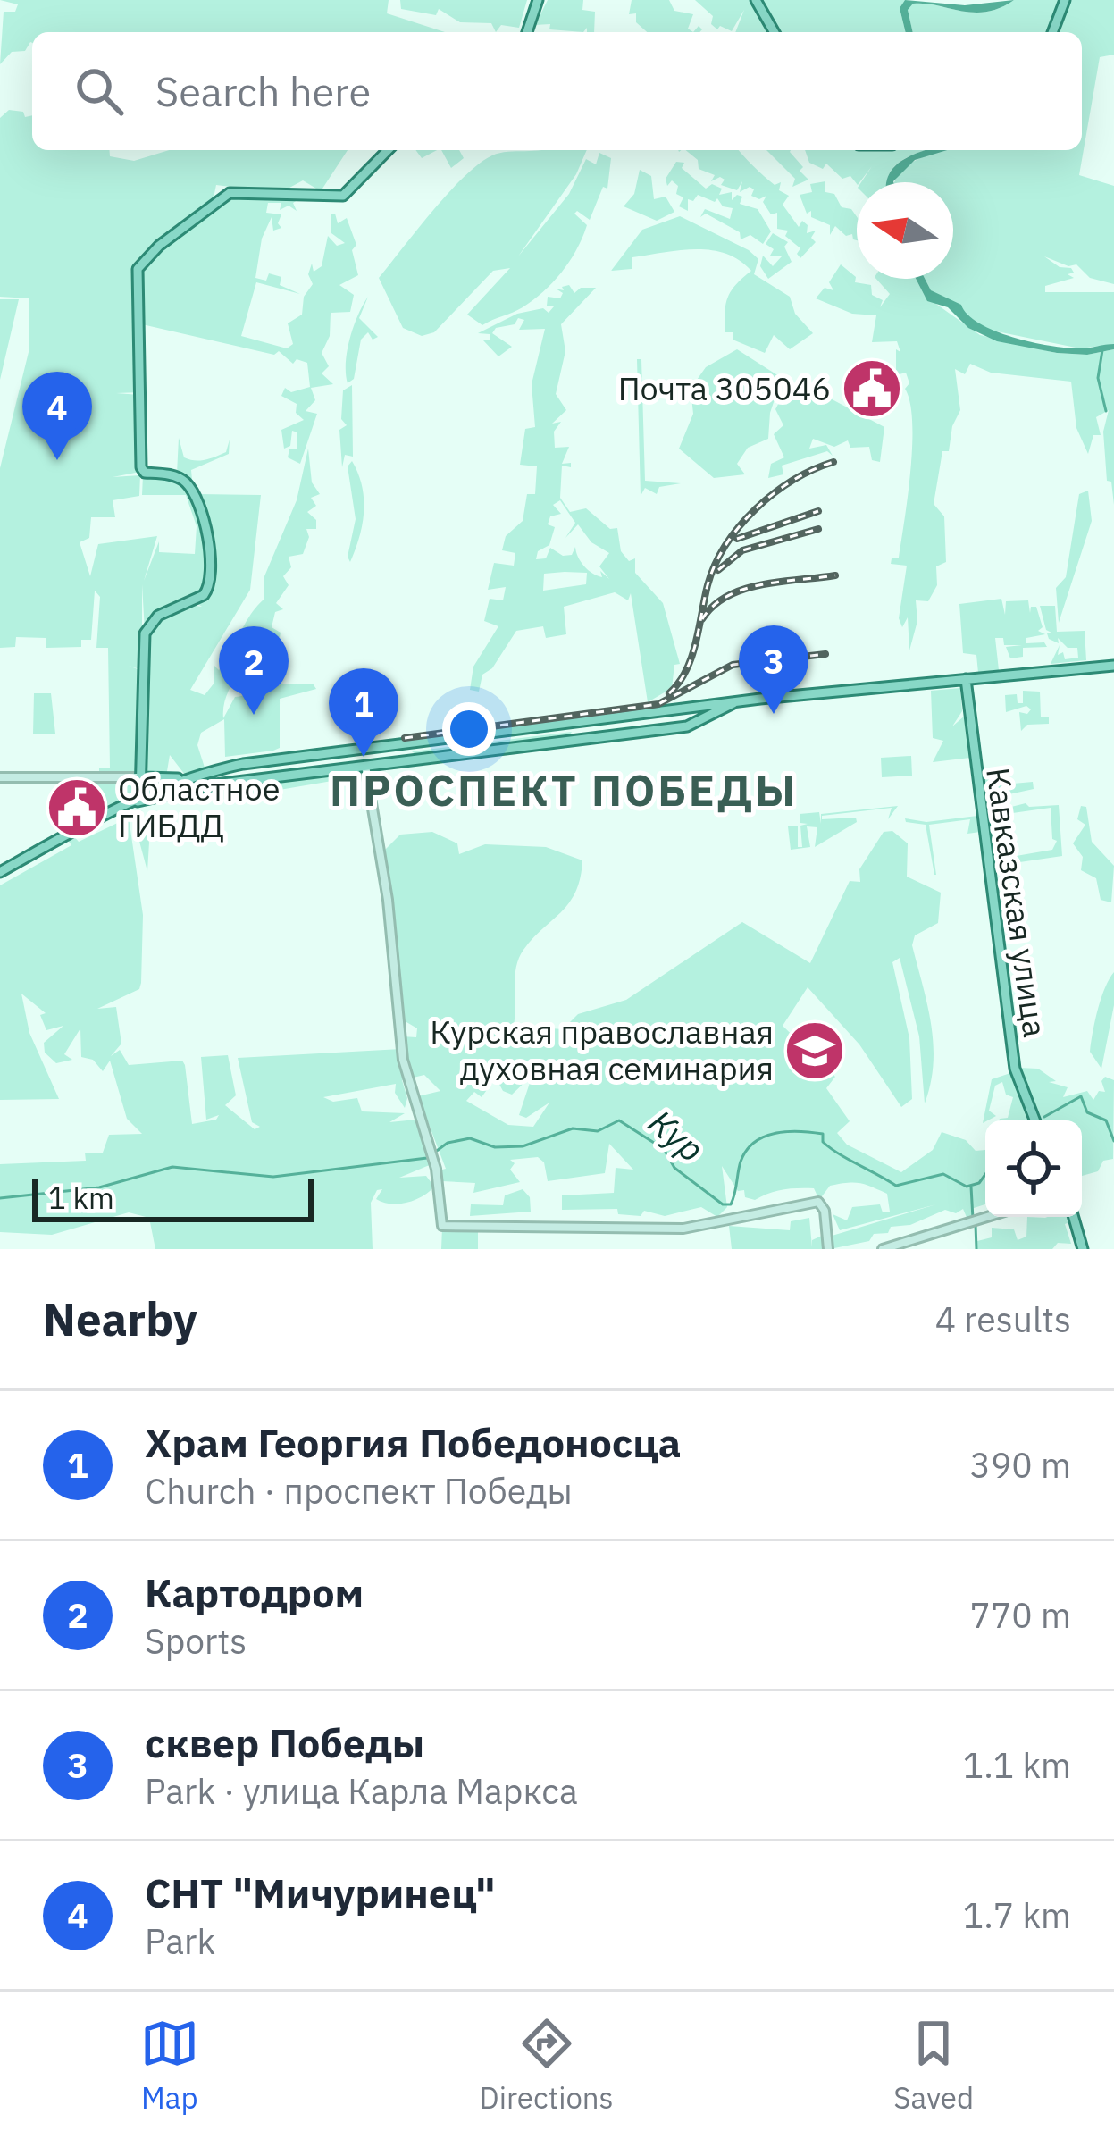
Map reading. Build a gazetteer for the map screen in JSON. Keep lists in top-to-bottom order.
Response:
{
  "streets": {
    "main road": ["Кавказская улица"]
  },
  "districts": ["ПРОСПЕКТ ПОБЕДЫ"],
  "water": ["Кур"],
  "places": {
    "public building": ["Почта 305046", "Областное ГИБДД"],
    "school or university": ["Курская православная духовная семинария"]
  },
  "scale_bar": "1 km",
  "north": "left",
  "page": {
    "search": "Search here",
    "pins": [
      "4",
      "3",
      "2",
      "1"
    ],
    "scale": "1 km",
    "heading": ["Nearby", "4 results"],
    "list": [
      {
        "mark": "1",
        "name": "Храм Георгия Победоносца",
        "note": "Church · проспект Победы",
        "value": "390 m"
      },
      {
        "mark": "2",
        "name": "Картодром",
        "note": "Sports",
        "value": "770 m"
      },
      {
        "mark": "3",
        "name": "сквер Победы",
        "note": "Park · улица Карла Маркса",
        "value": "1.1 km"
      },
      {
        "mark": "4",
        "name": "СНТ \"Мичуринец\"",
        "note": "Park",
        "value": "1.7 km"
      }
    ],
    "nav": ["Map", "Directions", "Saved"]
  }
}
